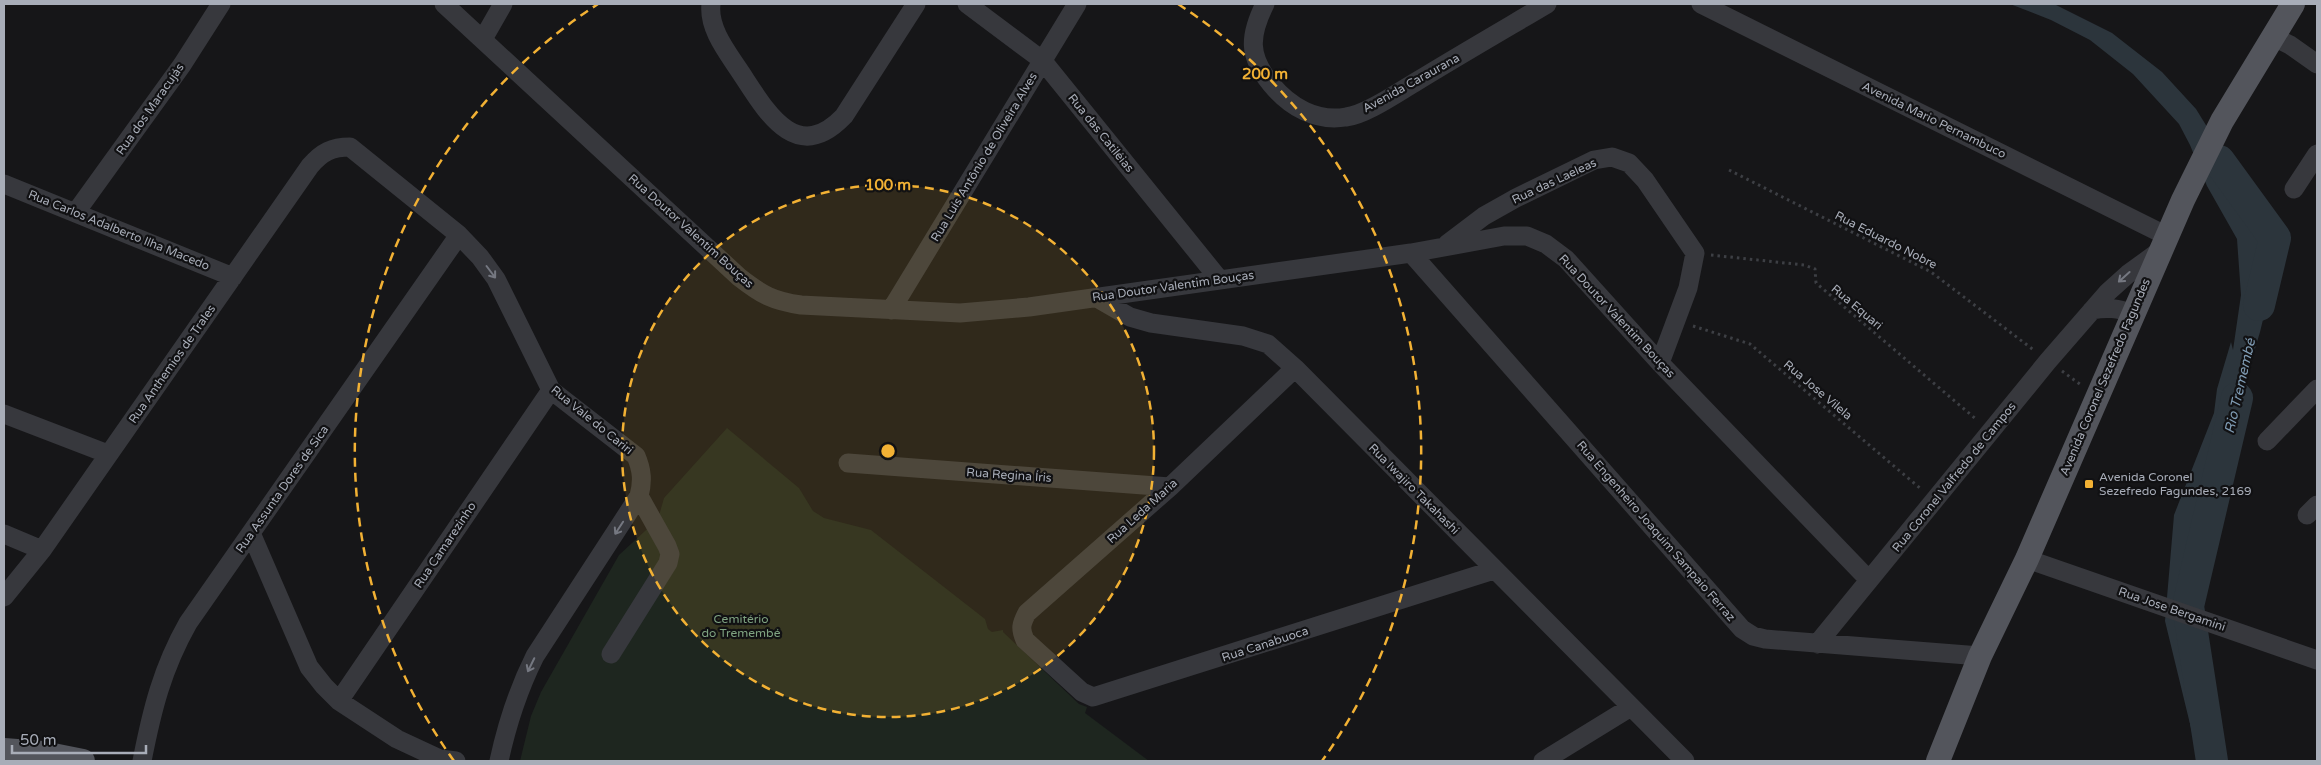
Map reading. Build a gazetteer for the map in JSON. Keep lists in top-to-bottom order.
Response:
{
  "streets": {
    "main road": ["Avenida Coronel Sezefredo Fagundes"],
    "street": [
      "Avenida Caraurana",
      "Rua dos Maracujás",
      "Avenida Mario Pernambuco",
      "Rua das Catiléias",
      "Rua Luís Antônio de Oliveira Alves",
      "Rua das Laeleas",
      "Rua Carlos Adalberto Ilha Macedo",
      "Rua Doutor Valentim Bouças",
      "Rua Anthemios de Trales",
      "Rua Vale do Cariri",
      "Rua Regina Íris",
      "Rua Coronel Valfredo de Campos",
      "Rua Assunta Dores de Sica",
      "Rua Iwajiro Takahashi",
      "Rua Leda Maria",
      "Rua Engenheiro Joaquim Sampaio Ferraz",
      "Rua Camarezinho",
      "Rua Jose Bergamini",
      "Rua Canabuoca"
    ],
    "path": ["Rua Eduardo Nobre", "Rua Equari", "Rua Jose Vilela"]
  },
  "crossings": [
    ["Rua dos Maracujás", "Rua Carlos Adalberto Ilha Macedo"],
    ["Avenida Mario Pernambuco", "Avenida Coronel Sezefredo Fagundes"],
    ["Avenida Mario Pernambuco", "Rua Coronel Valfredo de Campos"],
    ["Rua das Catiléias", "Rua Luís Antônio de Oliveira Alves"],
    ["Rua das Catiléias", "Rua Doutor Valentim Bouças"],
    ["Rua Luís Antônio de Oliveira Alves", "Rua Doutor Valentim Bouças"],
    ["Rua das Laeleas", "Rua Doutor Valentim Bouças"],
    ["Rua das Laeleas", "Rua Equari"],
    ["Rua Carlos Adalberto Ilha Macedo", "Rua Anthemios de Trales"],
    ["Rua Doutor Valentim Bouças", "Rua Coronel Valfredo de Campos"],
    ["Rua Doutor Valentim Bouças", "Rua Iwajiro Takahashi"],
    ["Rua Doutor Valentim Bouças", "Rua Engenheiro Joaquim Sampaio Ferraz"],
    ["Rua Eduardo Nobre", "Rua Coronel Valfredo de Campos"],
    ["Rua Equari", "Rua Coronel Valfredo de Campos"],
    ["Rua Anthemios de Trales", "Rua Vale do Cariri"],
    ["Avenida Coronel Sezefredo Fagundes", "Rua Coronel Valfredo de Campos"],
    ["Avenida Coronel Sezefredo Fagundes", "Rua Engenheiro Joaquim Sampaio Ferraz"],
    ["Avenida Coronel Sezefredo Fagundes", "Rua Jose Bergamini"],
    ["Rua Jose Vilela", "Rua Coronel Valfredo de Campos"],
    ["Rua Vale do Cariri", "Rua Assunta Dores de Sica"],
    ["Rua Vale do Cariri", "Rua Camarezinho"],
    ["Rua Regina Íris", "Rua Leda Maria"],
    ["Rua Coronel Valfredo de Campos", "Rua Engenheiro Joaquim Sampaio Ferraz"],
    ["Rua Iwajiro Takahashi", "Rua Leda Maria"],
    ["Rua Iwajiro Takahashi", "Rua Canabuoca"],
    ["Rua Leda Maria", "Rua Canabuoca"]
  ],
  "one_way": ["Rua Vale do Cariri"],
  "water": ["Rio Tremembé"],
  "parks": ["Cemitério do Tremembé"],
  "places": {
    "transit": ["Avenida Coronel Sezefredo Fagundes, 2169"]
  },
  "scale_bar": "50 m",
  "rings": ["200 m", "100 m"]
}
